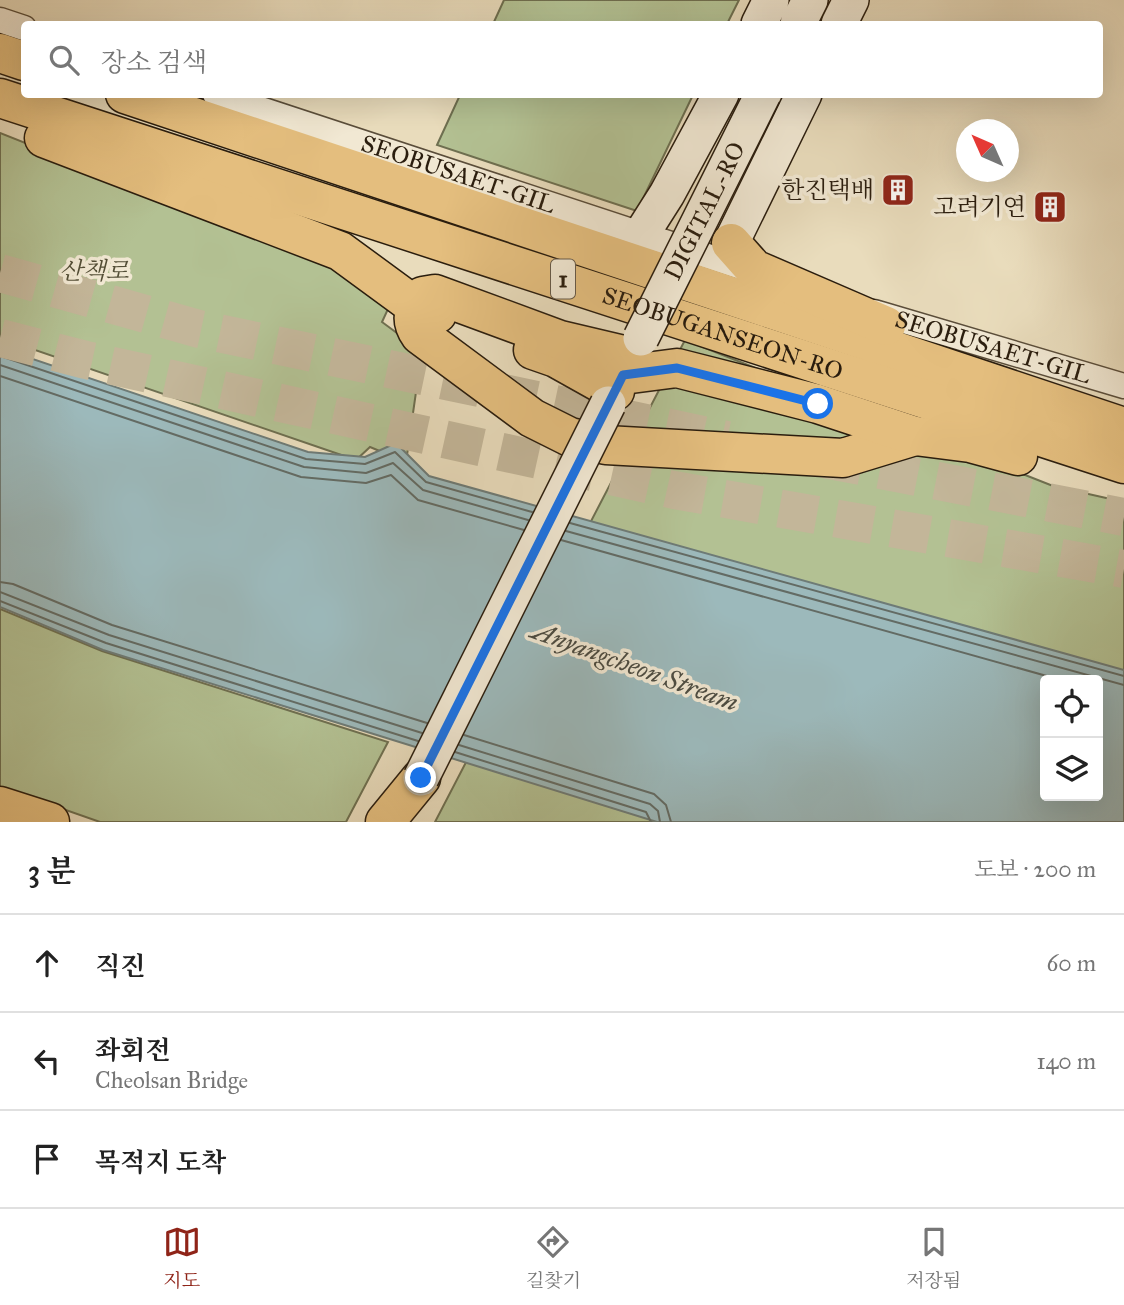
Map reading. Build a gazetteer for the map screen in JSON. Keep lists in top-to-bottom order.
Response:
{
  "streets": {
    "main road": ["DIGITAL-RO", "1", "SEOBUGANSEON-RO"],
    "street": ["SEOBUSAET-GIL"]
  },
  "water": ["Anyangcheon Stream"],
  "parks": ["산책로"],
  "places": {
    "building": ["한진택배", "고려기연"]
  },
  "north": "top left",
  "page": {
    "search": "장소 검색",
    "heading": ["3 분", "도보 · 200 m"],
    "list": [
      ["직진", "60 m"],
      ["좌회전", "Cheolsan Bridge", "140 m"],
      "목적지 도착"
    ],
    "nav": ["지도", "길찾기", "저장됨"]
  }
}
